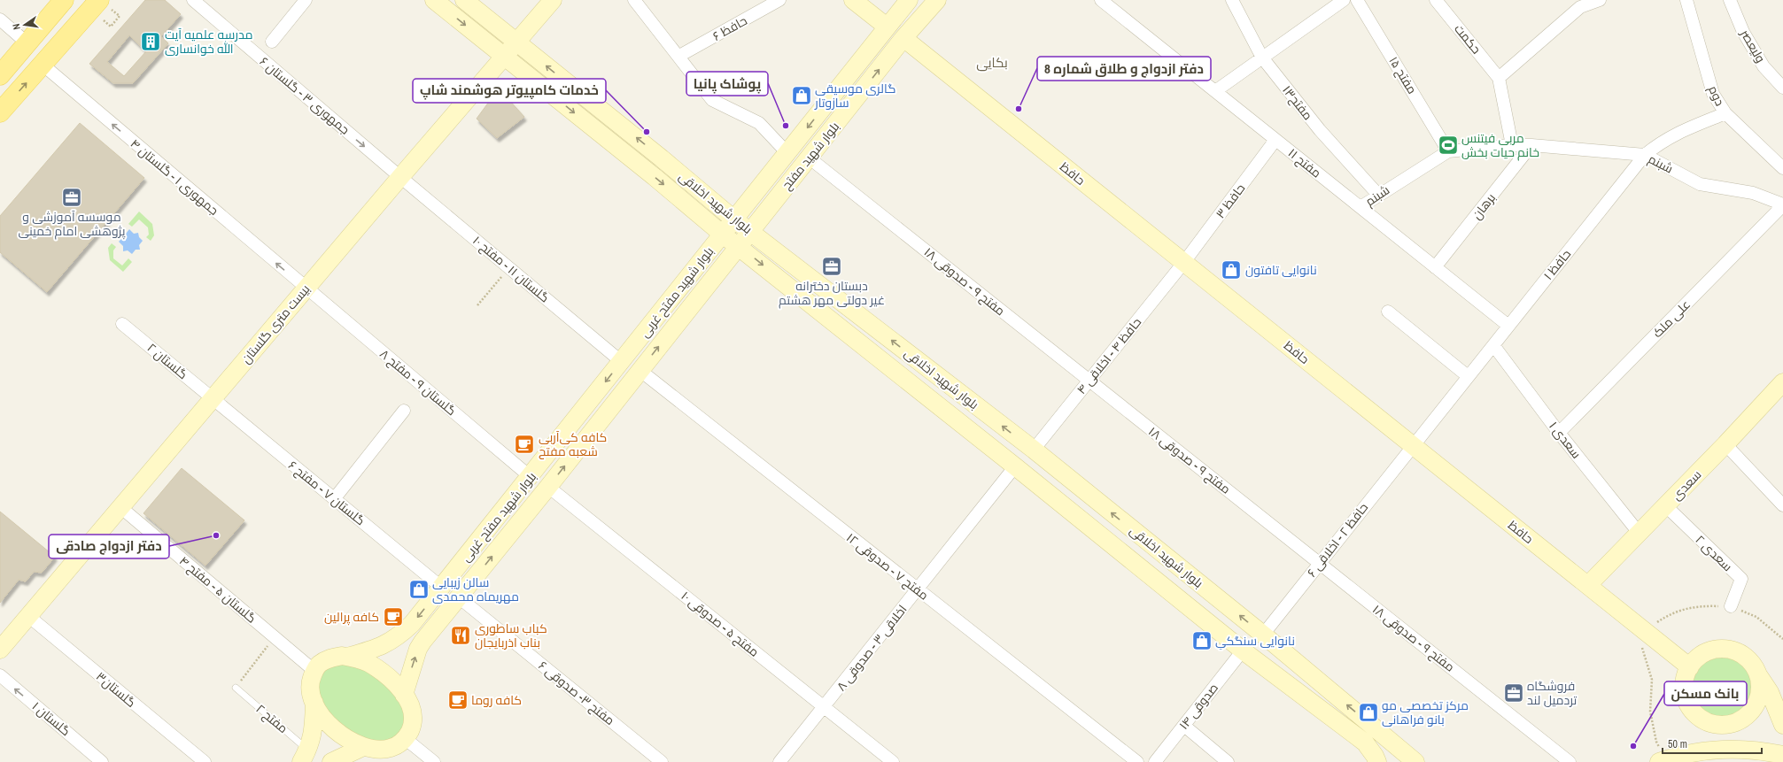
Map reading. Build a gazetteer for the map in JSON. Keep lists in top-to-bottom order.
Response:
{
  "streets": {
    "main road": [
      "بلوار شهید مفتح",
      "حافظ",
      "بلوار شهید اخلاقی",
      "بلوار شهید مفتح غربی",
      "بیست متری گلستان",
      "سعدی"
    ],
    "street": [
      "حافظ ۶",
      "حکمت",
      "ولیعصر",
      "مفتح ۱۵",
      "جمهوری ۳ - گلستان ۶",
      "دوم",
      "مفتح۱۳",
      "مفتح ۱۱",
      "شبنم",
      "جمهوری ۱ - گلستان ۴",
      "حافظ ۳",
      "برهان",
      "حافظ ۱",
      "گلستان ۱۱ - مفتح ۱۰",
      "مفتح ۹ - صدوقی ۱۸",
      "علی ملک",
      "حافظ ۴ - اخلاقی ۴",
      "گلستان ۲",
      "گلستان ۹ - مفتح ۸",
      "سعدی ۱",
      "گلستان ۷ - مفتح ۶",
      "حافظ ۲ - اخلاقی ۶",
      "سعدی ۲",
      "مفتح ۷ - صدوقی ۱۲",
      "گلستان ۵ - مفتح ۴",
      "مفتح ۵ - صدوقی ۱۰",
      "اخلاقی ۳ - صدوقی ۸",
      "گلستان۳",
      "مفتح ۳- صدوقی ۶",
      "صدوقی ۱۴",
      "گلستان ۱"
    ],
    "lane": ["مفتح ۲"]
  },
  "crossings": [
    ["مفتح ۱۵", "شبنم"],
    ["جمهوری ۳ - گلستان ۶", "گلستان ۱۱ - مفتح ۱۰"],
    ["جمهوری ۳ - گلستان ۶", "بیست متری گلستان"],
    ["دوم", "حافظ ۱"],
    ["مفتح۱۳", "شبنم"],
    ["بلوار شهید مفتح", "حافظ"],
    ["بلوار شهید مفتح", "بلوار شهید اخلاقی"],
    ["بلوار شهید مفتح", "مفتح ۹ - صدوقی ۱۸"],
    ["بلوار شهید مفتح", "بلوار شهید مفتح غربی"],
    ["مفتح ۱۱", "شبنم"],
    ["مفتح ۱۱", "حافظ ۳"],
    ["مفتح ۱۱", "برهان"],
    ["مفتح ۱۱", "حافظ ۱"],
    ["شبنم", "برهان"],
    ["شبنم", "حافظ ۱"],
    ["شبنم", "علی ملک"],
    ["حافظ", "حافظ ۳"],
    ["حافظ", "حافظ ۱"],
    ["حافظ", "حافظ ۴ - اخلاقی ۴"],
    ["حافظ", "سعدی"],
    ["حافظ", "حافظ ۲ - اخلاقی ۶"],
    ["جمهوری ۱ - گلستان ۴", "بیست متری گلستان"],
    ["جمهوری ۱ - گلستان ۴", "گلستان ۹ - مفتح ۸"],
    ["حافظ ۳", "حافظ ۴ - اخلاقی ۴"],
    ["بلوار شهید اخلاقی", "بلوار شهید مفتح غربی"],
    ["بلوار شهید اخلاقی", "بیست متری گلستان"],
    ["بلوار شهید اخلاقی", "حافظ ۴ - اخلاقی ۴"],
    ["بلوار شهید اخلاقی", "حافظ ۲ - اخلاقی ۶"],
    ["بلوار شهید اخلاقی", "اخلاقی ۳ - صدوقی ۸"],
    ["بلوار شهید اخلاقی", "صدوقی ۱۴"],
    ["حافظ ۱", "سعدی ۱"],
    ["حافظ ۱", "حافظ ۲ - اخلاقی ۶"],
    ["گلستان ۱۱ - مفتح ۱۰", "بلوار شهید مفتح غربی"],
    ["گلستان ۱۱ - مفتح ۱۰", "بیست متری گلستان"],
    ["مفتح ۹ - صدوقی ۱۸", "حافظ ۴ - اخلاقی ۴"],
    ["مفتح ۹ - صدوقی ۱۸", "حافظ ۲ - اخلاقی ۶"],
    ["بلوار شهید مفتح غربی", "گلستان ۹ - مفتح ۸"],
    ["بلوار شهید مفتح غربی", "گلستان ۷ - مفتح ۶"],
    ["بلوار شهید مفتح غربی", "مفتح ۷ - صدوقی ۱۲"],
    ["بلوار شهید مفتح غربی", "گلستان ۵ - مفتح ۴"],
    ["بلوار شهید مفتح غربی", "مفتح ۵ - صدوقی ۱۰"],
    ["بلوار شهید مفتح غربی", "مفتح ۳- صدوقی ۶"],
    ["علی ملک", "سعدی ۱"],
    ["بیست متری گلستان", "گلستان ۲"],
    ["بیست متری گلستان", "گلستان ۹ - مفتح ۸"],
    ["بیست متری گلستان", "گلستان ۷ - مفتح ۶"],
    ["بیست متری گلستان", "گلستان ۵ - مفتح ۴"],
    ["بیست متری گلستان", "گلستان۳"],
    ["گلستان ۲", "گلستان ۷ - مفتح ۶"],
    ["سعدی ۱", "سعدی"],
    ["سعدی", "سعدی ۲"],
    ["مفتح ۷ - صدوقی ۱۲", "اخلاقی ۳ - صدوقی ۸"],
    ["مفتح ۵ - صدوقی ۱۰", "اخلاقی ۳ - صدوقی ۸"]
  ],
  "one_way": ["جمهوری ۳ - گلستان ۶", "جمهوری ۱ - گلستان ۴", "گلستان ۱"],
  "districts": ["بکایی"],
  "places": {
    "building": ["مدرسه علمیه آیت الله خوانساری"],
    "shop": [
      "گالری موسیقی سازوتار",
      "نانوایی تافتون",
      "سالن زیبایی مهریماه محمدی",
      "نانوایی سنگکیِ",
      "مرکز تخصصی مو بانو فراهانی"
    ],
    "other": [
      "دفتر ازدواج و طلاق شماره 8",
      "پوشاک پانیا",
      "خدمات کامپیوتر هوشمند شاپ",
      "دفتر ازدواج صادقی",
      "بانک مسکن"
    ],
    "sports": ["مربی فیتنس خانم حیات بخش"],
    "office": ["موسسه آموزشی و پژوهشی امام خمینی", "دبستان دخترانه غیر دولتی مهر هشتم", "فروشگاه تردمیل لند"],
    "cafe": ["کافه کی‌آربی شعبه مفتح", "کافه پرالین", "کافه روما"],
    "restaurant": ["کباب ساطوری بناب اذربایجان"]
  },
  "scale_bar": "50 m",
  "north": "left"
}
